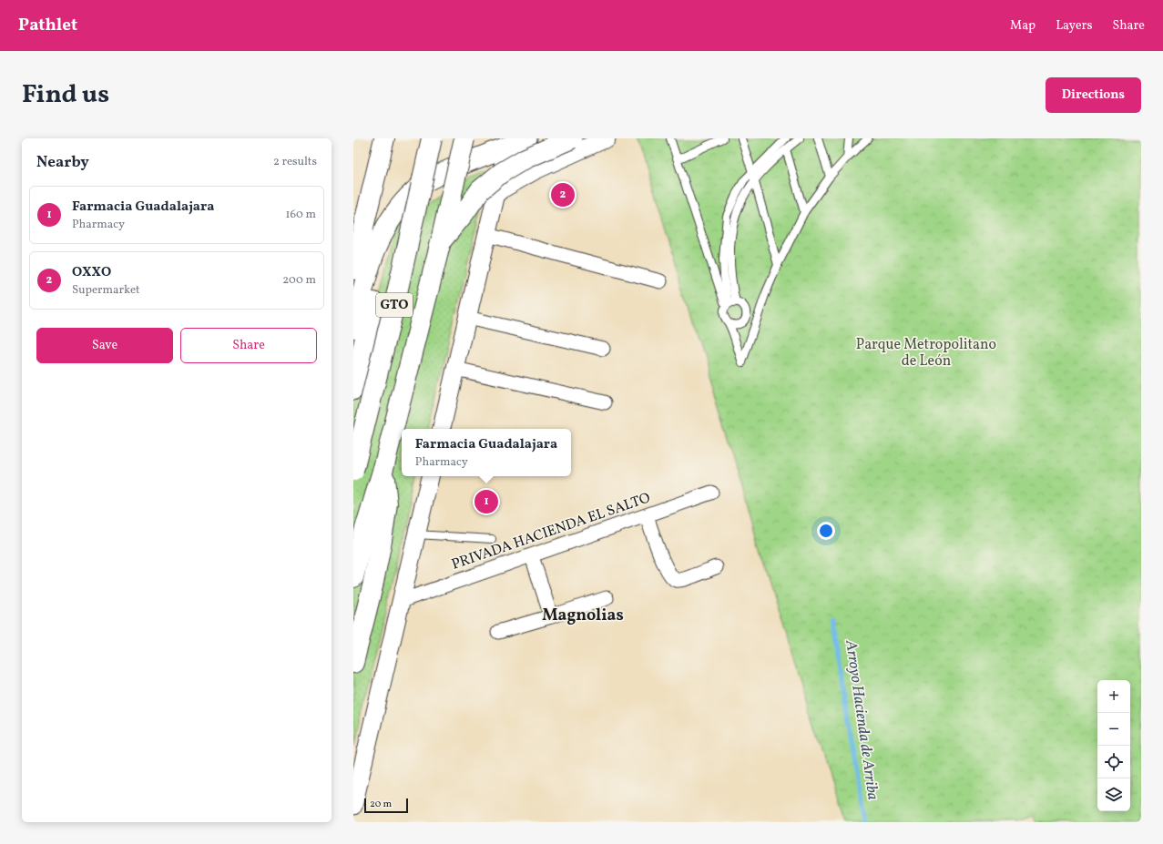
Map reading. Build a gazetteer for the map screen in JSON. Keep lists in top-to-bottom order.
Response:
{
  "streets": {
    "main road": ["GTO"],
    "street": ["PRIVADA HACIENDA EL SALTO"]
  },
  "districts": ["Magnolias"],
  "water": ["Arroyo Hacienda de Arriba"],
  "parks": ["Parque Metropolitano de León"],
  "scale_bar": "20 m",
  "page": {
    "header": "Pathlet",
    "nav": ["Map", "Layers", "Share"],
    "title": "Find us",
    "buttons": [
      "Directions",
      ["Save", "Share"]
    ],
    "heading": ["Nearby", "2 results"],
    "pins": ["2", "1"],
    "list": [
      {
        "mark": "1",
        "name": "Farmacia Guadalajara",
        "note": "Pharmacy",
        "value": "160 m"
      },
      {
        "mark": "2",
        "name": "OXXO",
        "note": "Supermarket",
        "value": "200 m"
      }
    ],
    "popup": ["Farmacia Guadalajara", "Pharmacy"],
    "map_buttons": ["+", "−"],
    "scale": "20 m"
  }
}
